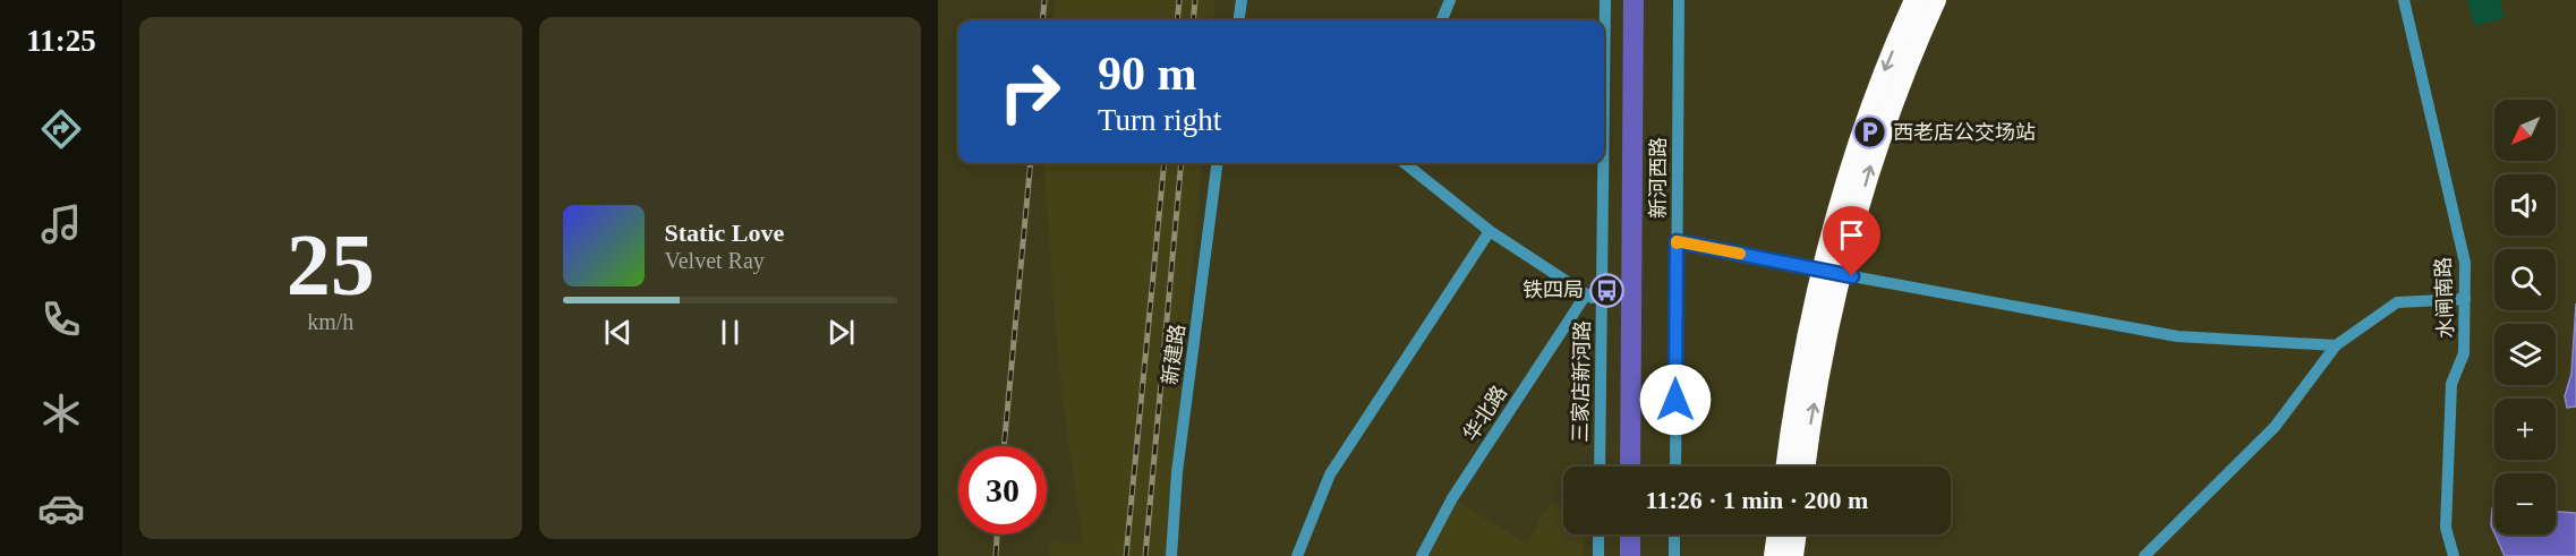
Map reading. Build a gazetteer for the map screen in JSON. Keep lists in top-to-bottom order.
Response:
{
  "streets": {
    "street": [
      "新河西路",
      "水闸南路",
      "新建路",
      "三家店新河路",
      "华北路"
    ]
  },
  "places": {
    "parking": ["西老店公交场站"],
    "bus stop": ["铁四局"]
  },
  "north": "bottom left",
  "page": {
    "tabs": "11:25",
    "tile": ["25", "km/h"],
    "turn": ["90 m", "Turn right"],
    "map_buttons": ["+", "−"],
    "song": ["Static Love", "Velvet Ray"],
    "limit": "30",
    "trip": "11:26 · 1 min · 200 m"
  }
}
